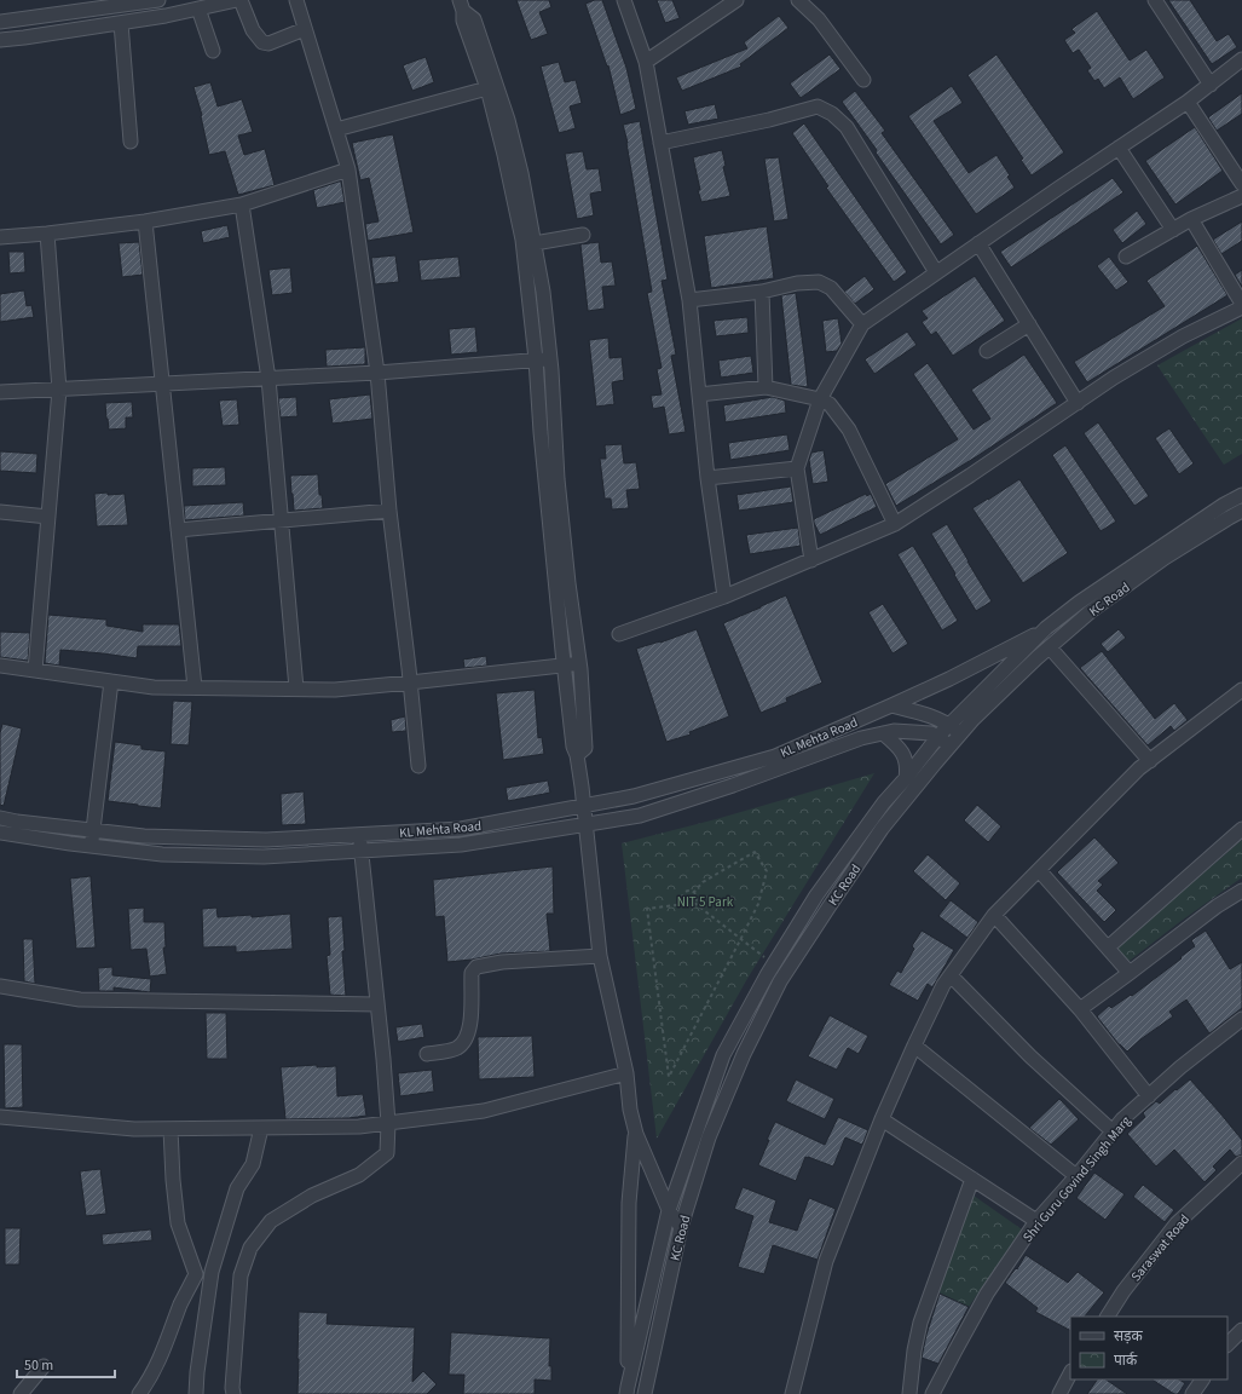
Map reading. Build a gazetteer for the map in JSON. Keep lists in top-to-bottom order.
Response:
{
  "streets": {
    "street": [
      "KC Road",
      "KL Mehta Road",
      "Shri Guru Govind Singh Marg",
      "Saraswat Road"
    ]
  },
  "crossings": [
    ["KC Road", "KL Mehta Road"]
  ],
  "parks": ["NIT 5 Park"],
  "legend": ["सड़क", "पार्क"],
  "scale_bar": "50 m"
}
